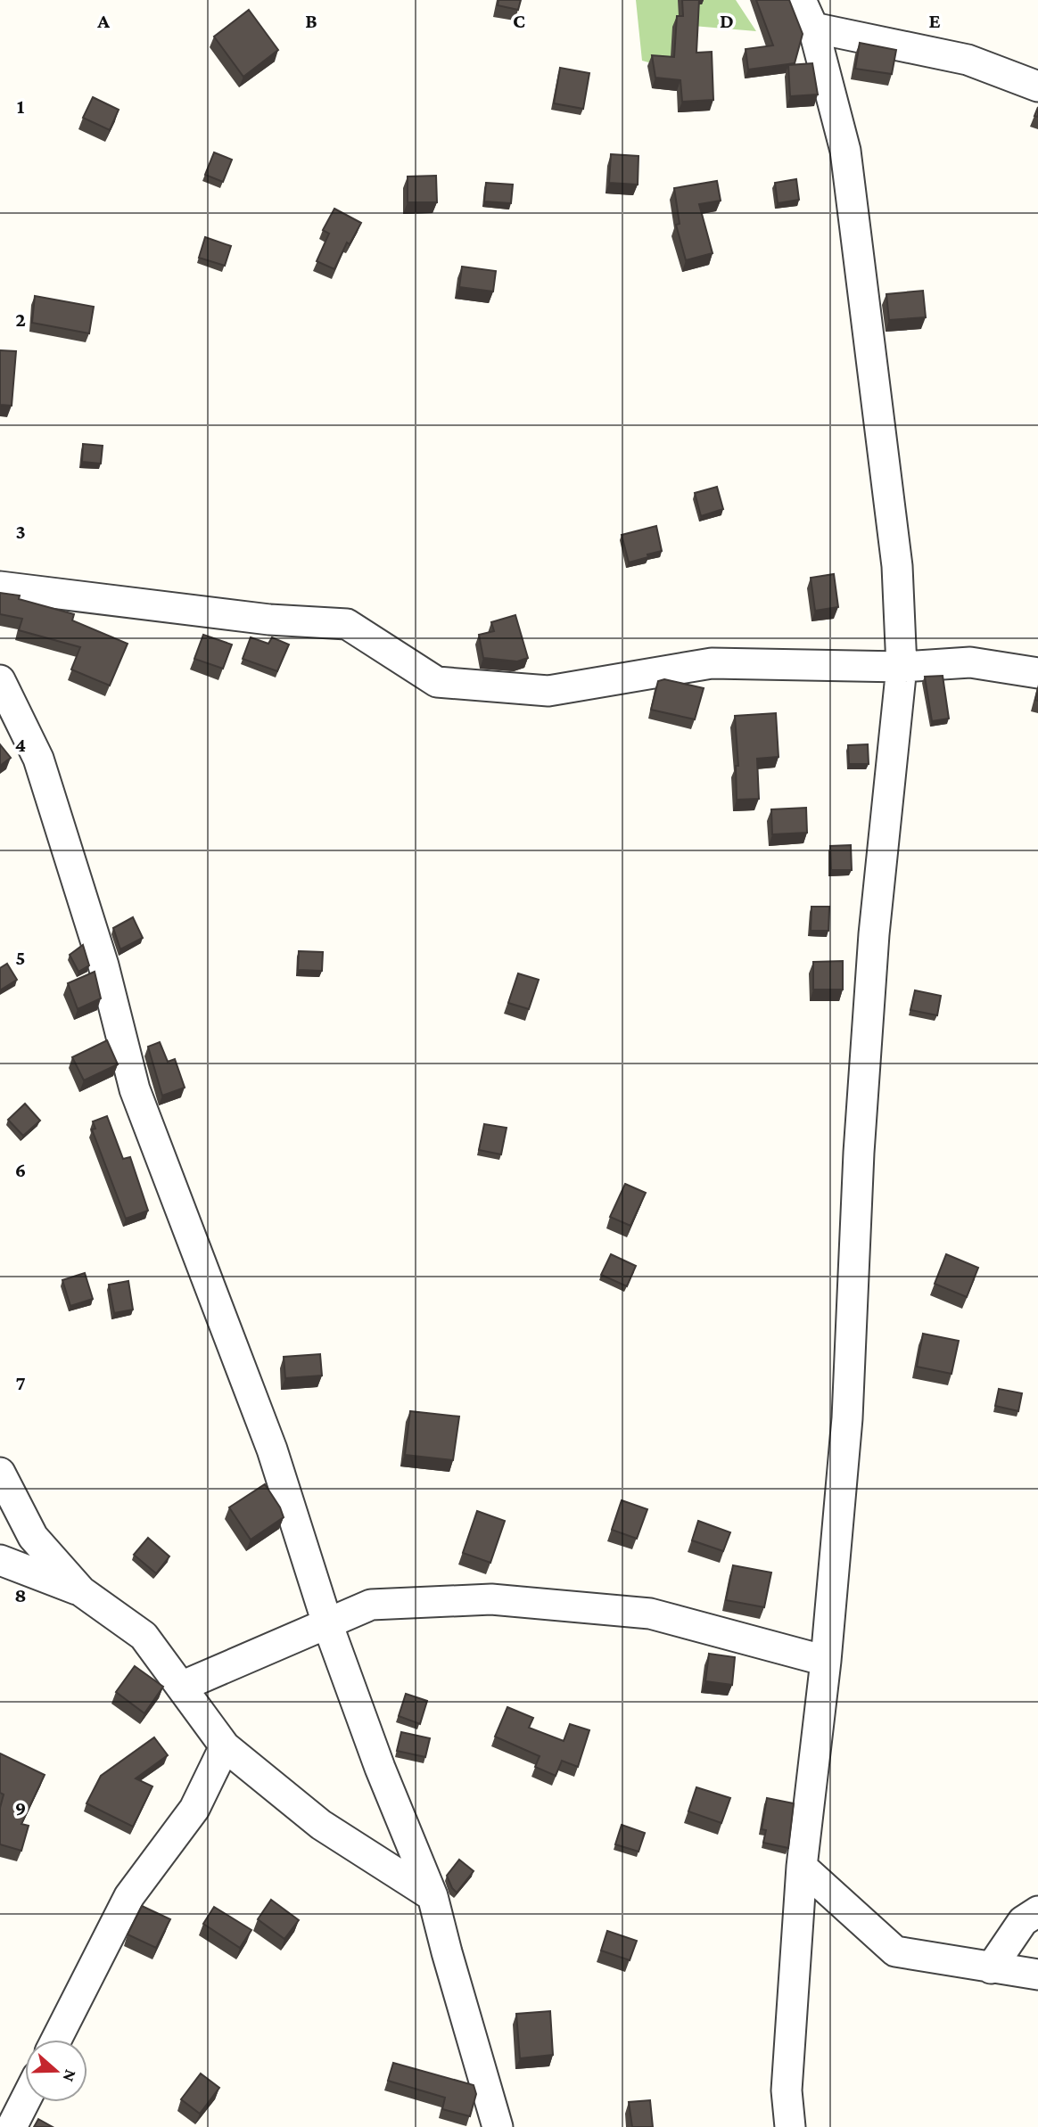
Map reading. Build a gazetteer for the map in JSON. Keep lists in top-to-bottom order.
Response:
{
  "north": "right",
  "grid": {
    "columns": [
      "A",
      "B",
      "C",
      "D",
      "E"
    ],
    "rows": [
      "1",
      "2",
      "3",
      "4",
      "5",
      "6",
      "7",
      "8",
      "9"
    ]
  }
}
